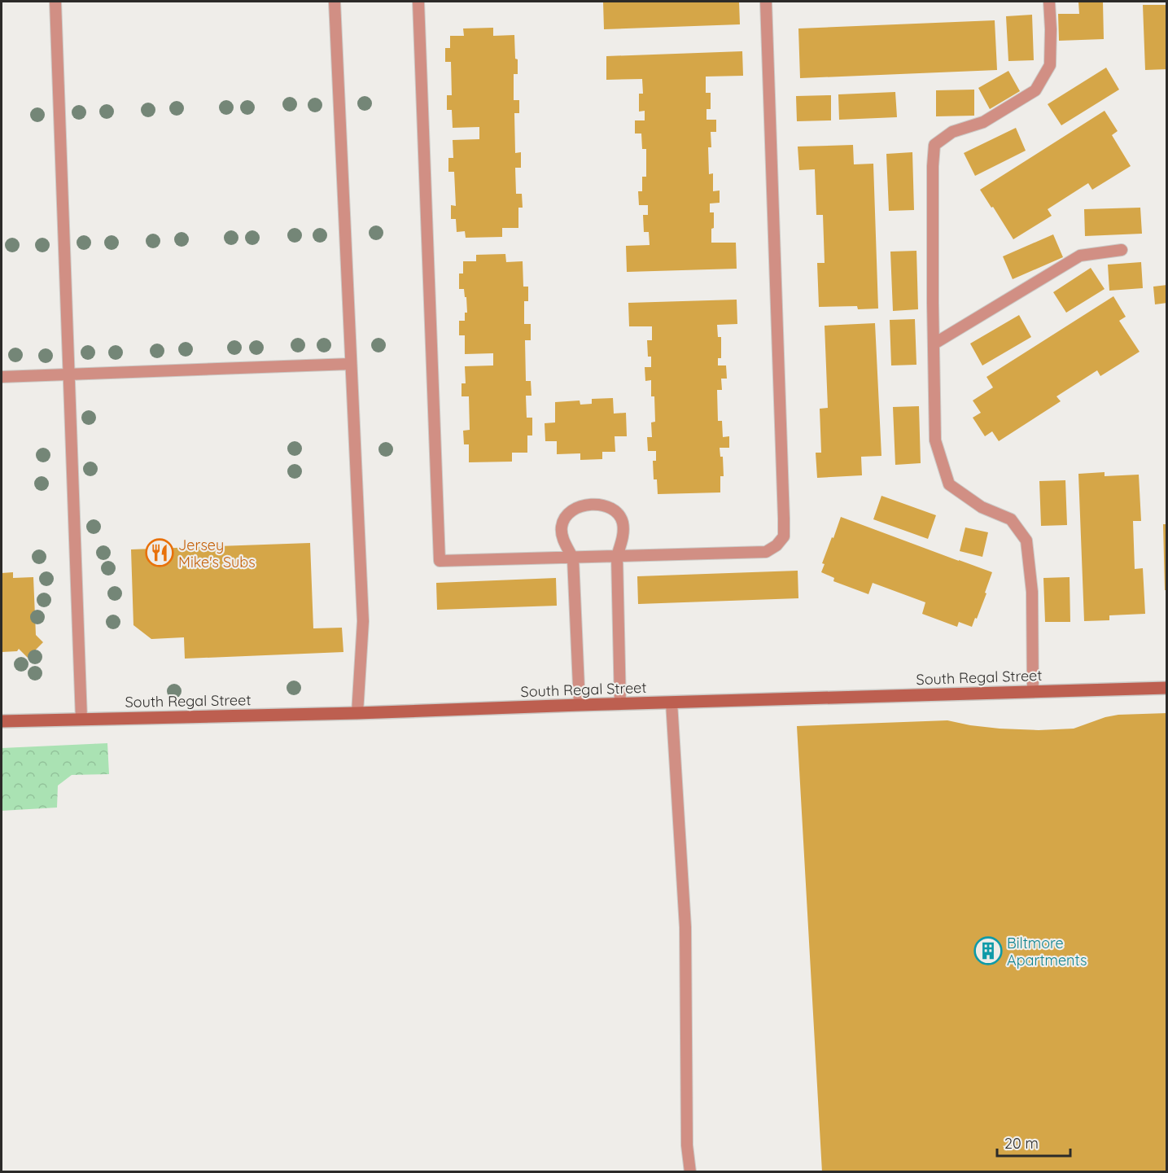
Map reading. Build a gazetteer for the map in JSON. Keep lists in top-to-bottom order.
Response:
{
  "streets": {
    "main road": ["South Regal Street"]
  },
  "places": {
    "restaurant": ["Jersey Mike's Subs"],
    "building": ["Biltmore Apartments"]
  },
  "scale_bar": "20 m"
}
